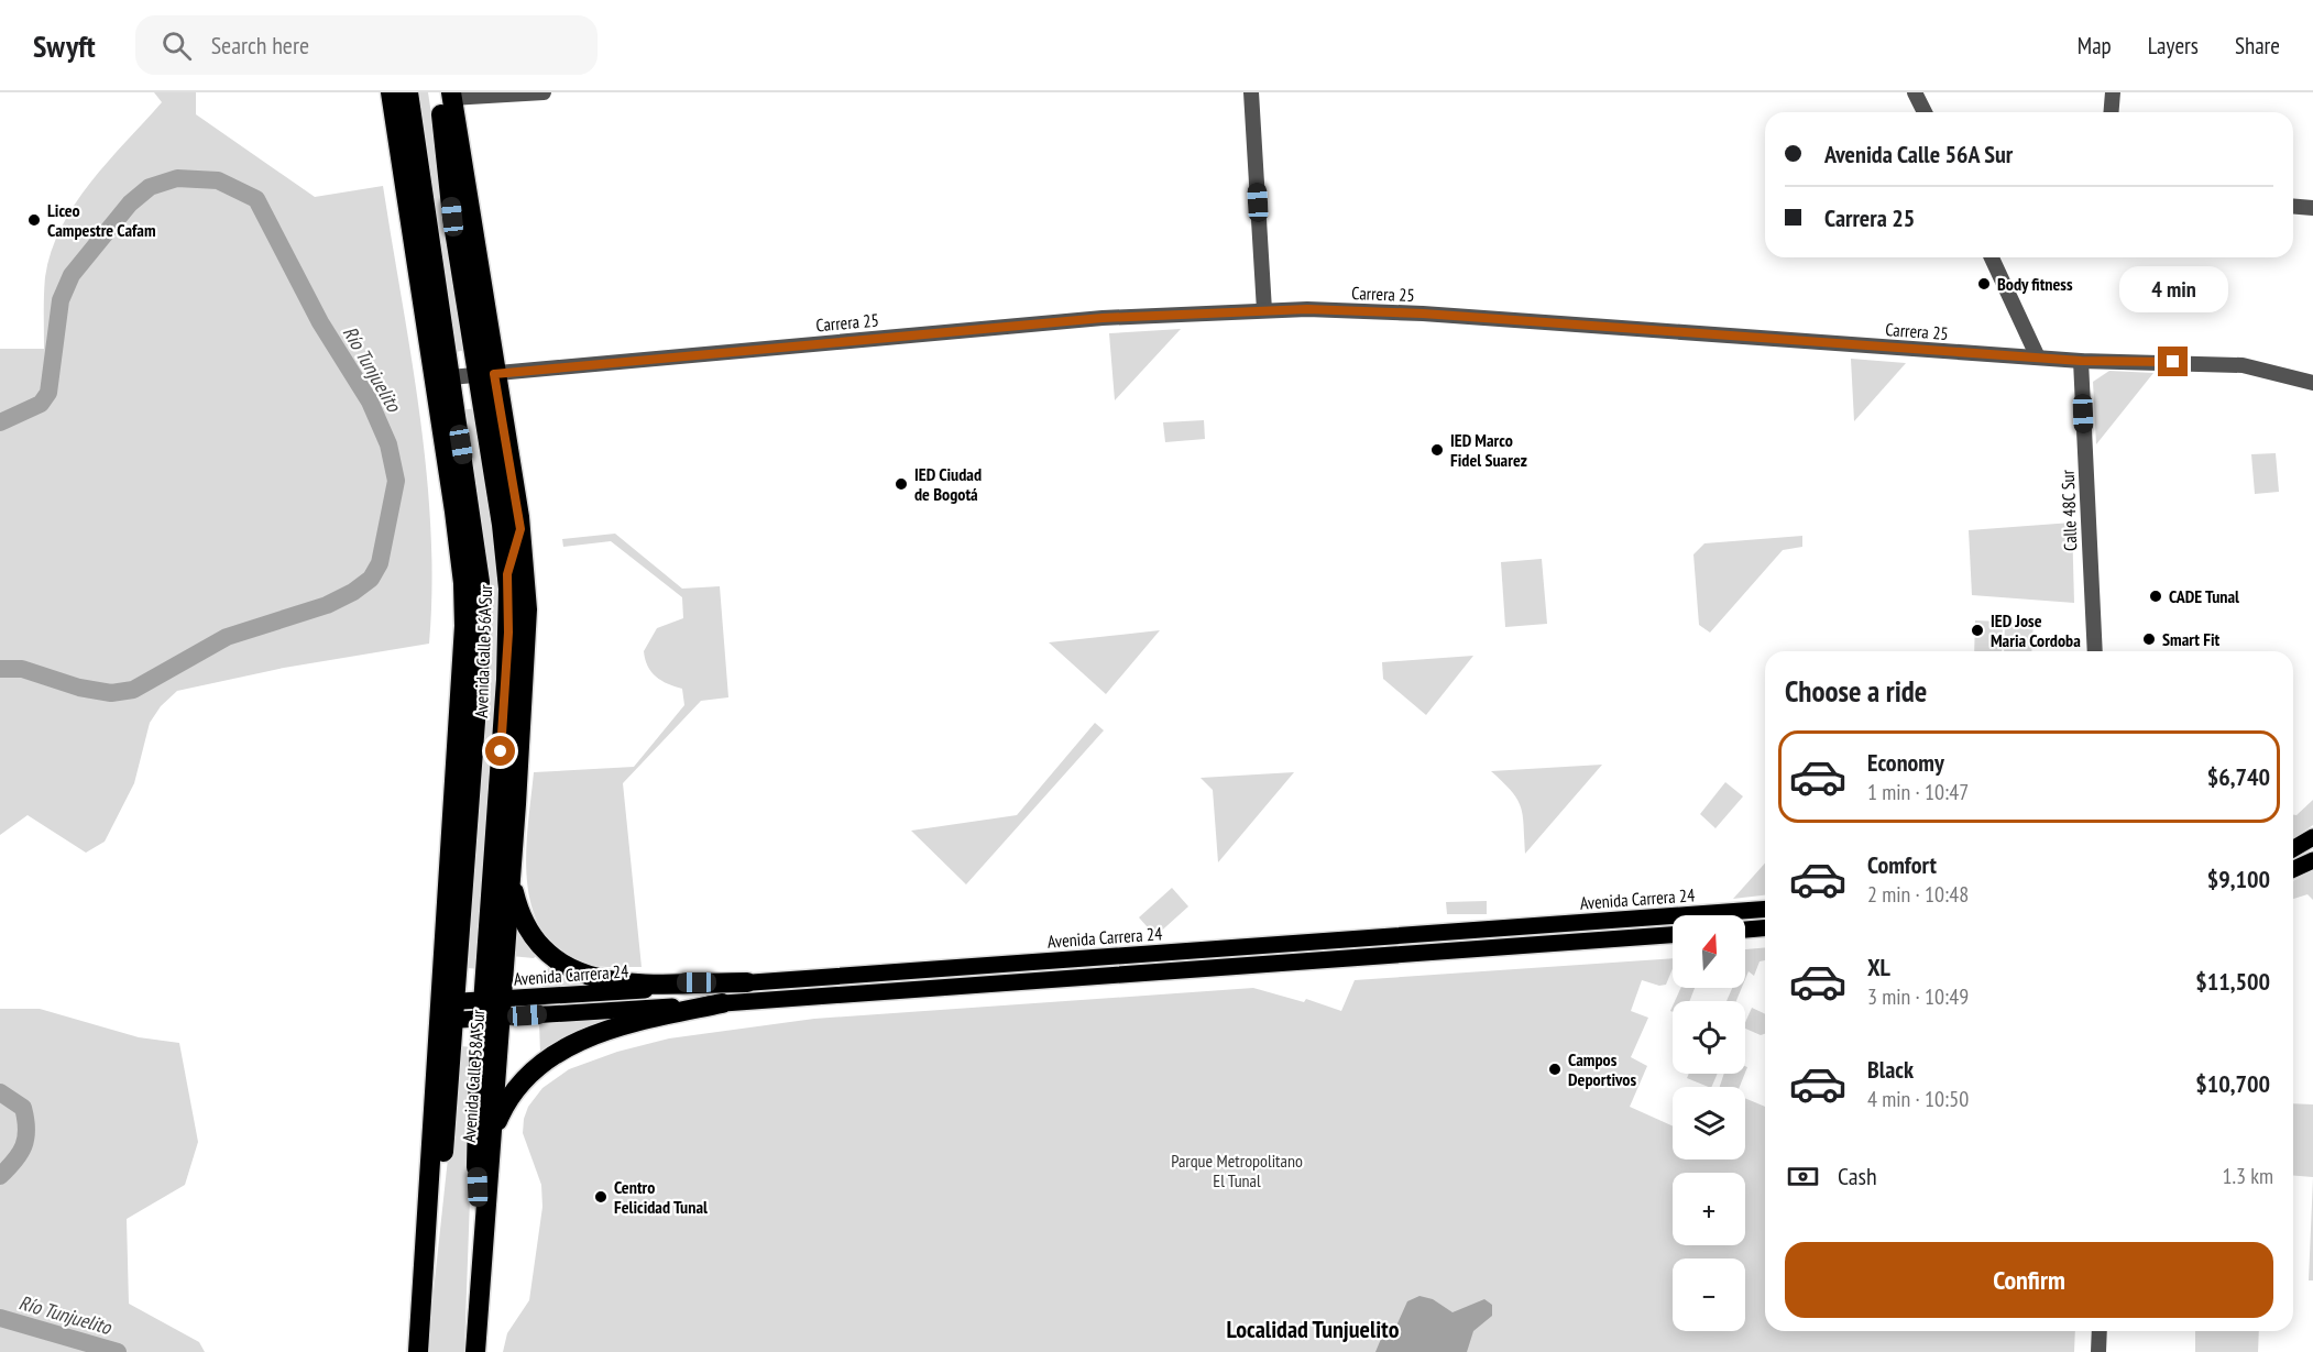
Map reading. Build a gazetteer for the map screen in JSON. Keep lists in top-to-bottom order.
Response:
{
  "streets": {
    "highway": ["Avenida Calle 56A Sur", "Avenida Calle 58A Sur"],
    "main road": ["Avenida Carrera 24"],
    "street": ["Carrera 25", "Calle 48C Sur"]
  },
  "crossings": [
    ["Carrera 25", "Calle 48C Sur"],
    ["Carrera 25", "Avenida Calle 56A Sur"],
    ["Avenida Calle 56A Sur", "Avenida Carrera 24"],
    ["Avenida Calle 56A Sur", "Avenida Calle 58A Sur"],
    ["Avenida Carrera 24", "Avenida Calle 58A Sur"]
  ],
  "districts": ["Localidad Tunjuelito"],
  "water": ["Río Tunjuelito"],
  "parks": ["Parque Metropolitano El Tunal"],
  "places": [
    "Liceo Campestre Cafam",
    "Body fitness",
    "IED Marco Fidel Suarez",
    "IED Ciudad de Bogotá",
    "CADE Tunal",
    "IED Jose Maria Cordoba",
    "Smart Fit",
    "Campos Deportivos",
    "Centro Felicidad Tunal"
  ],
  "north": "top",
  "page": {
    "header": "Swyft",
    "search": "Search here",
    "nav": ["Map", "Layers", "Share"],
    "banner": ["Avenida Calle 56A Sur", "Carrera 25"],
    "bubble": "4 min",
    "heading": "Choose a ride",
    "list": [
      {
        "name": "Economy",
        "note": "1 min · 10:47",
        "value": "$6,740"
      },
      {
        "name": "Comfort",
        "note": "2 min · 10:48",
        "value": "$9,100"
      },
      {
        "name": "XL",
        "note": "3 min · 10:49",
        "value": "$11,500"
      },
      {
        "name": "Black",
        "note": "4 min · 10:50",
        "value": "$10,700"
      }
    ],
    "map_buttons": ["+", "−"],
    "pay": ["Cash", "1.3 km"],
    "buttons": "Confirm"
  }
}
